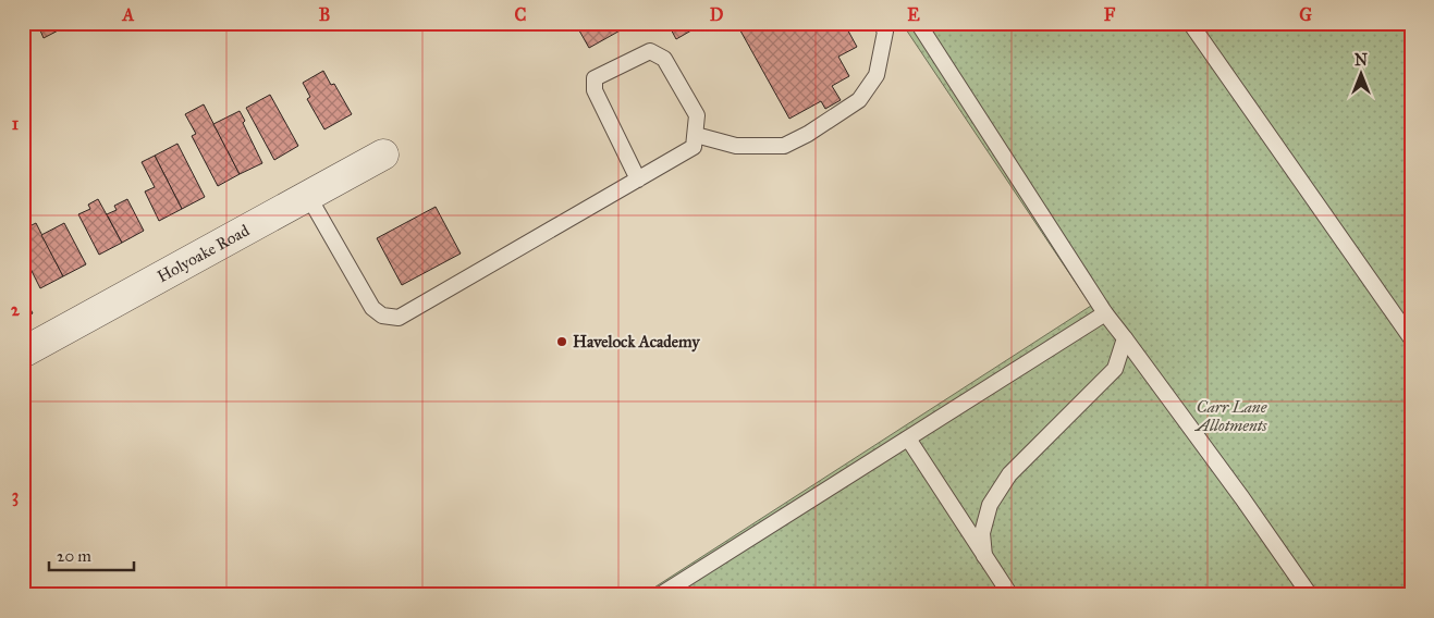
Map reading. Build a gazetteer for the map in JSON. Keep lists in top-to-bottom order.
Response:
{
  "streets": {
    "street": ["Holyoake Road"]
  },
  "parks": ["Carr Lane Allotments"],
  "places": ["Havelock Academy"],
  "scale_bar": "20 m",
  "north": "top",
  "grid": {
    "columns": [
      "A",
      "B",
      "C",
      "D",
      "E",
      "F",
      "G"
    ],
    "rows": ["1", "2", "3"]
  }
}
